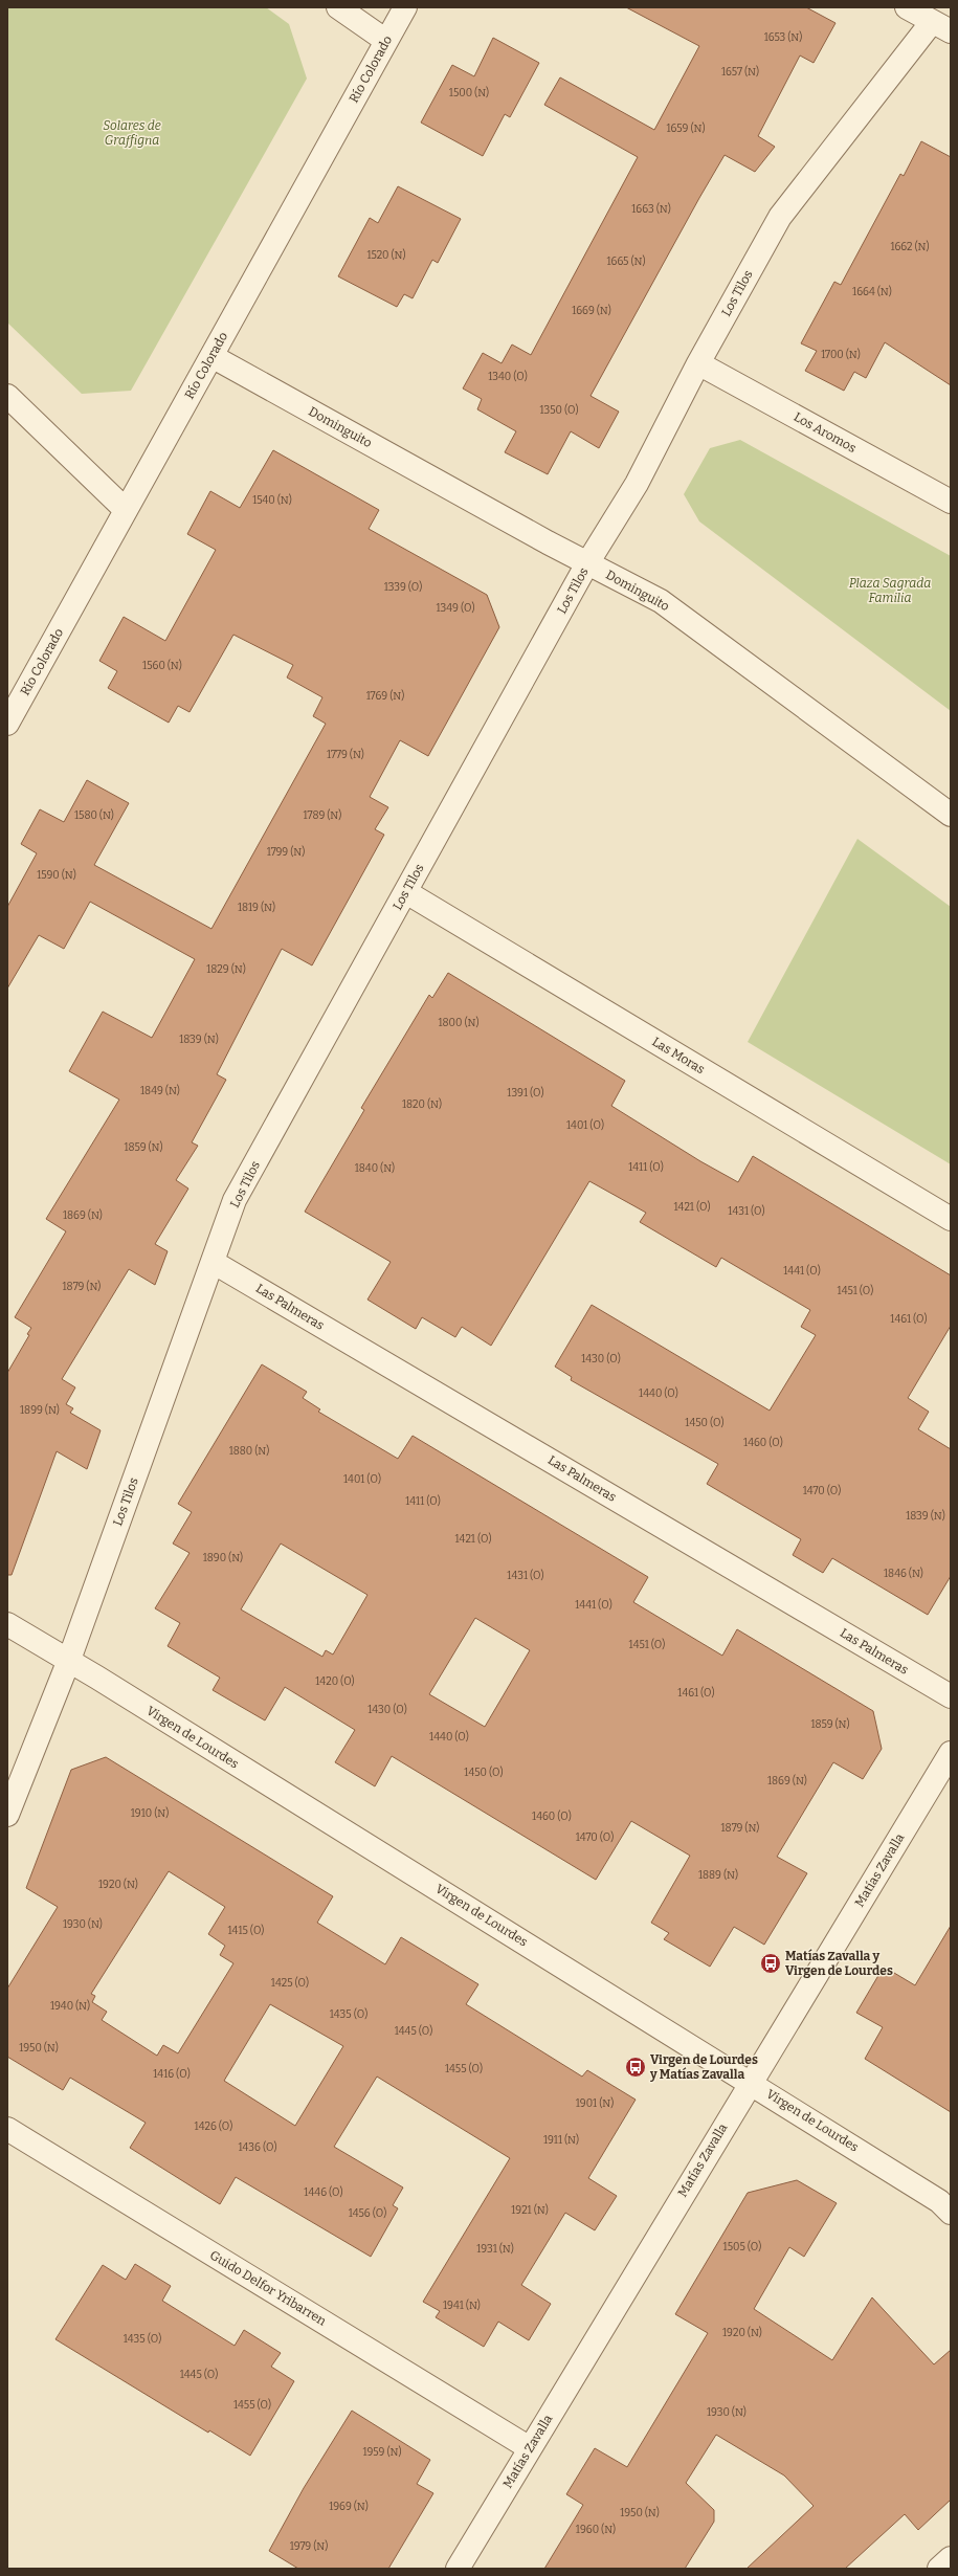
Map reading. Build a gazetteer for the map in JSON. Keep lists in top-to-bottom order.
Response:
{
  "streets": {
    "street": [
      "Río Colorado",
      "Los Tilos",
      "Dominguito",
      "Los Aromos",
      "Las Moras",
      "Las Palmeras",
      "Virgen de Lourdes",
      "Matías Zavalla",
      "Guido Delfor Yribarren"
    ]
  },
  "crossings": [
    ["Río Colorado", "Dominguito"],
    ["Los Tilos", "Dominguito"],
    ["Los Tilos", "Los Aromos"],
    ["Los Tilos", "Las Moras"],
    ["Los Tilos", "Las Palmeras"],
    ["Los Tilos", "Virgen de Lourdes"],
    ["Virgen de Lourdes", "Matías Zavalla"],
    ["Matías Zavalla", "Guido Delfor Yribarren"]
  ],
  "parks": ["Solares de Graffigna", "Plaza Sagrada Familia"],
  "places": {
    "bus stop": ["Matías Zavalla y Virgen de Lourdes", "Virgen de Lourdes y Matías Zavalla"]
  },
  "house_numbers": [
    "1653 (N)",
    "1657 (N)",
    "1500 (N)",
    "1659 (N)",
    "1663 (N)",
    "1662 (N)",
    "1520 (N)",
    "1665 (N)",
    "1664 (N)",
    "1669 (N)",
    "1700 (N)",
    "1340 (O)",
    "1350 (O)",
    "1540 (N)",
    "1339 (O)",
    "1349 (O)",
    "1560 (N)",
    "1769 (N)",
    "1779 (N)",
    "1580 (N)",
    "1789 (N)",
    "1799 (N)",
    "1590 (N)",
    "1819 (N)",
    "1829 (N)",
    "1800 (N)",
    "1839 (N)",
    "1849 (N)",
    "1391 (O)",
    "1820 (N)",
    "1401 (O)",
    "1859 (N)",
    "1411 (O)",
    "1840 (N)",
    "1421 (O)",
    "1431 (O)",
    "1869 (N)",
    "1441 (O)",
    "1879 (N)",
    "1451 (O)",
    "1461 (O)",
    "1430 (O)",
    "1440 (O)",
    "1899 (N)",
    "1450 (O)",
    "1460 (O)",
    "1880 (N)",
    "1401 (O)",
    "1470 (O)",
    "1411 (O)",
    "1839 (N)",
    "1421 (O)",
    "1890 (N)",
    "1846 (N)",
    "1431 (O)",
    "1441 (O)",
    "1451 (O)",
    "1420 (O)",
    "1461 (O)",
    "1430 (O)",
    "1859 (N)",
    "1440 (O)",
    "1450 (O)",
    "1869 (N)",
    "1910 (N)",
    "1460 (O)",
    "1879 (N)",
    "1470 (O)",
    "1889 (N)",
    "1920 (N)",
    "1930 (N)",
    "1415 (O)",
    "1425 (O)",
    "1940 (N)",
    "1435 (O)",
    "1445 (O)",
    "1950 (N)",
    "1455 (O)",
    "1416 (O)",
    "1901 (N)",
    "1426 (O)",
    "1911 (N)",
    "1436 (O)",
    "1446 (O)",
    "1921 (N)",
    "1456 (O)",
    "1505 (O)",
    "1931 (N)",
    "1941 (N)",
    "1920 (N)",
    "1435 (O)",
    "1445 (O)",
    "1455 (O)",
    "1930 (N)",
    "1959 (N)",
    "1969 (N)",
    "1950 (N)",
    "1960 (N)",
    "1979 (N)"
  ]
}
